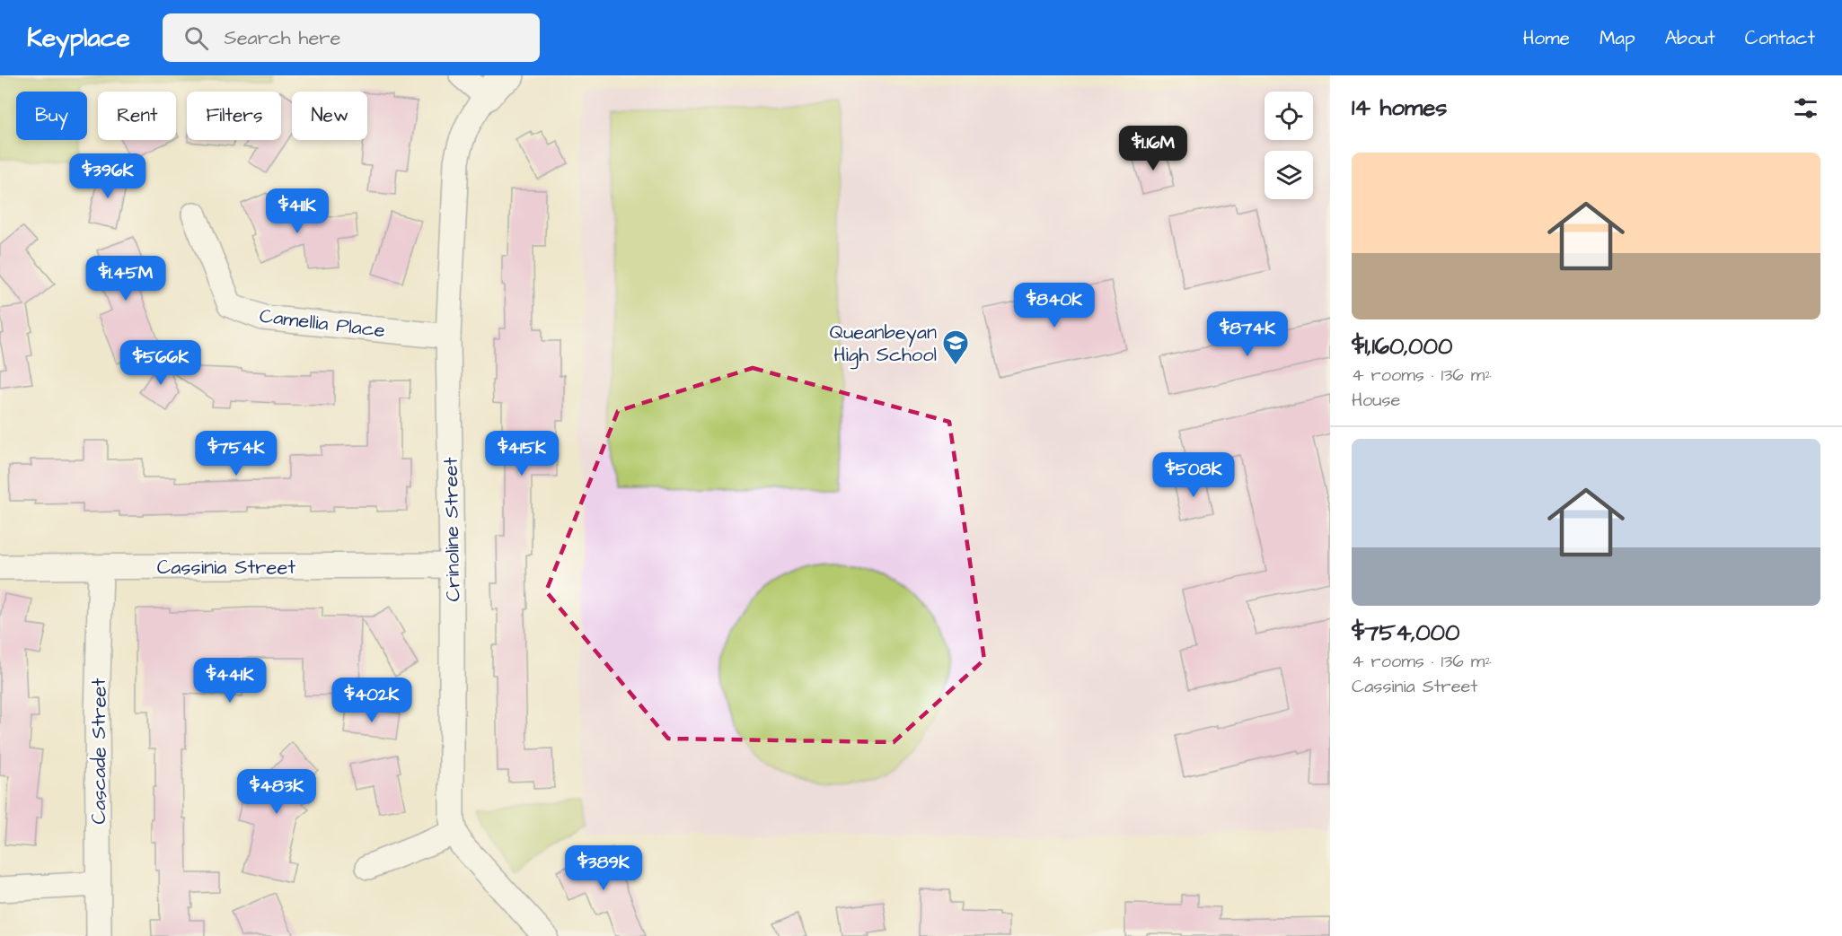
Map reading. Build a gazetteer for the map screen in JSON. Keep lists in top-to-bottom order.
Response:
{
  "streets": {
    "street": [
      "Camellia Place",
      "Crinoline Street",
      "Cassinia Street",
      "Cascade Street"
    ]
  },
  "crossings": [
    ["Camellia Place", "Crinoline Street"],
    ["Crinoline Street", "Cassinia Street"],
    ["Cassinia Street", "Cascade Street"]
  ],
  "places": {
    "school or university": ["Queanbeyan High School"]
  },
  "page": {
    "header": "Keyplace",
    "search": "Search here",
    "nav": [
      "Home",
      "Map",
      "About",
      "Contact"
    ],
    "heading": "14 homes",
    "chip": [
      "Buy",
      "Rent",
      "Filters",
      "New"
    ],
    "price": [
      "$1.16M",
      "$396K",
      "$411K",
      "$1.45M",
      "$840K",
      "$874K",
      "$566K",
      "$754K",
      "$415K",
      "$508K",
      "$441K",
      "$402K",
      "$483K",
      "$389K"
    ],
    "list": [
      {
        "name": "$1,160,000",
        "note": "4 rooms · 136 m² · House"
      },
      {
        "name": "$754,000",
        "note": "4 rooms · 136 m² · Cassinia Street"
      }
    ]
  }
}
